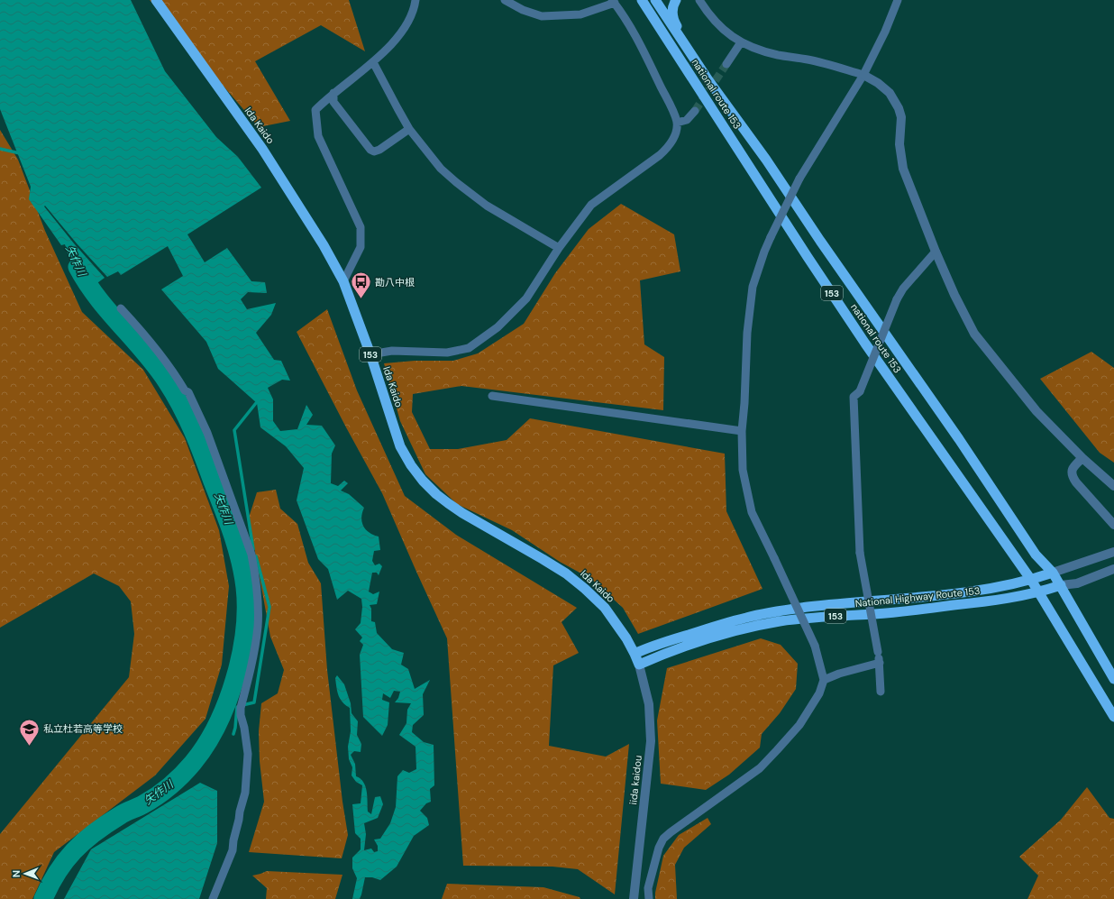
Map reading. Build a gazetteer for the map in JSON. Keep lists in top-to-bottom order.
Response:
{
  "streets": {
    "highway": [
      "national route 153",
      "Ida Kaido",
      "153",
      "National Highway Route 153"
    ],
    "street": ["iida kaidou"]
  },
  "crossings": [
    ["national route 153", "153"],
    ["national route 153", "National Highway Route 153"],
    ["Ida Kaido", "National Highway Route 153"],
    ["Ida Kaido", "iida kaidou"],
    ["153", "National Highway Route 153"],
    ["National Highway Route 153", "iida kaidou"]
  ],
  "water": ["矢作川"],
  "places": {
    "bus stop": ["勘八中根"],
    "school or university": ["私立杜若高等学校"]
  },
  "north": "left"
}
